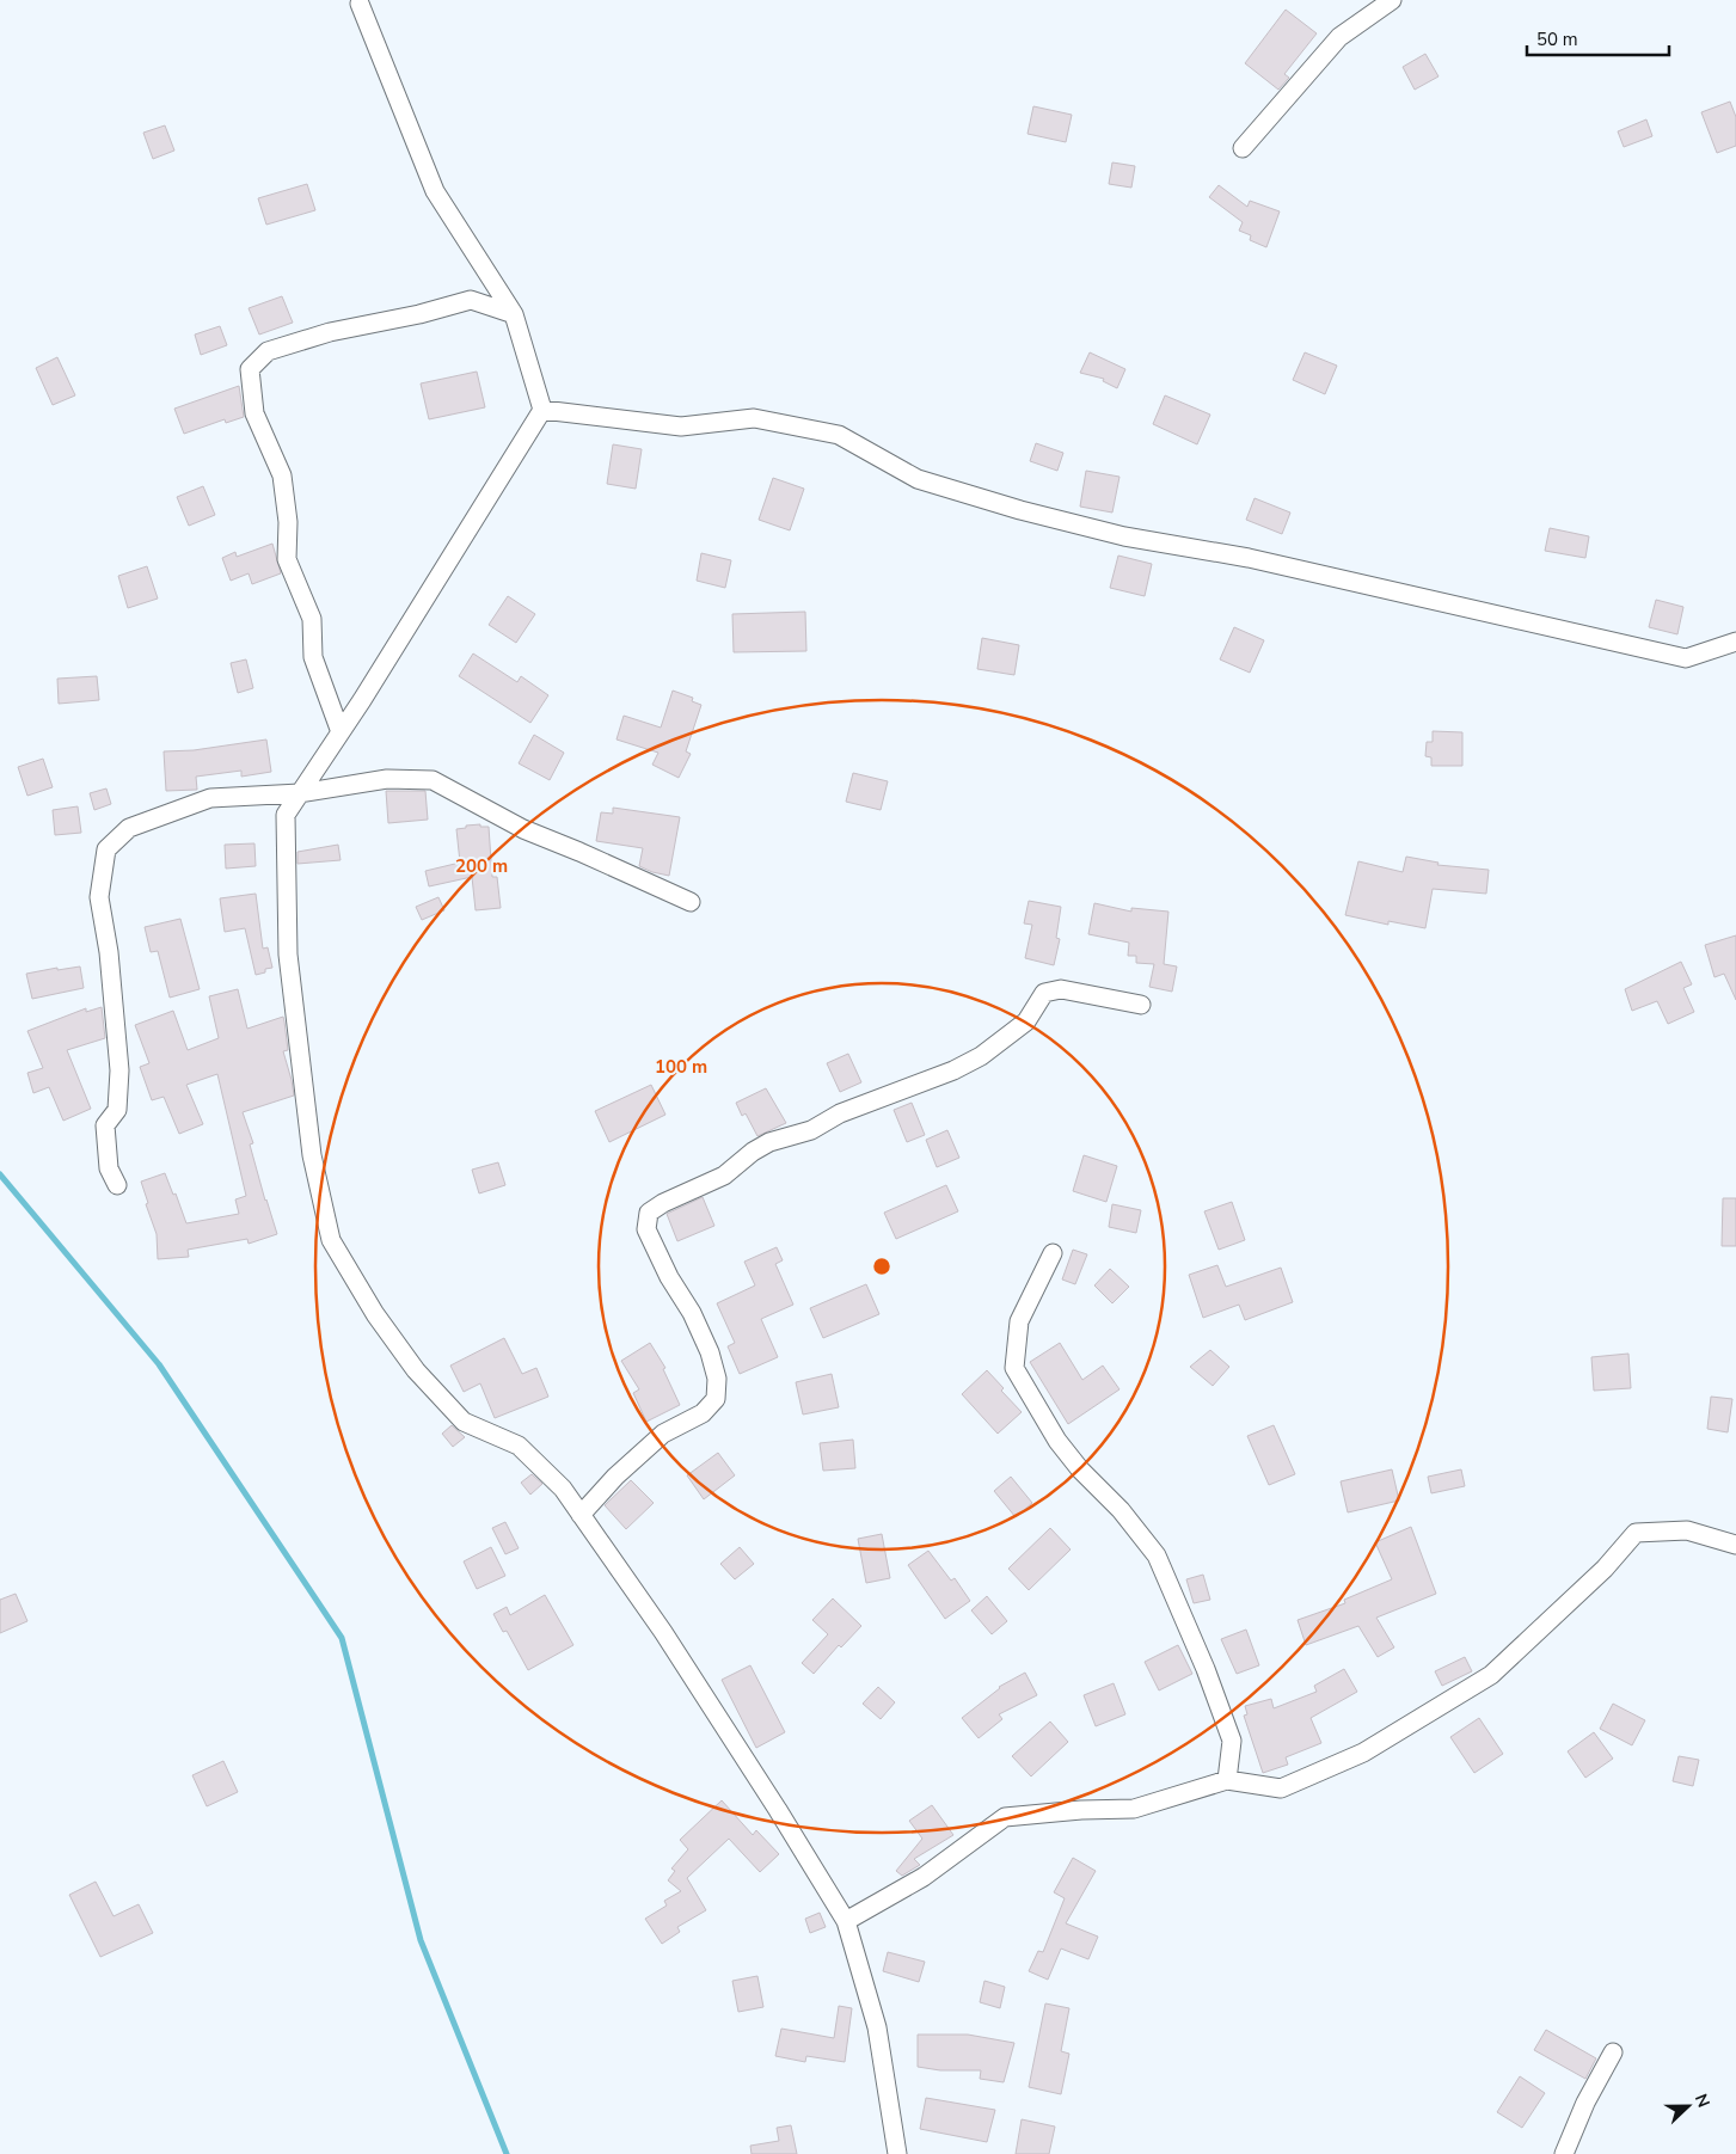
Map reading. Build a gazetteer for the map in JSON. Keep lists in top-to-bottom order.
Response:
{
  "scale_bar": "50 m",
  "north": "right",
  "rings": ["200 m", "100 m"]
}
